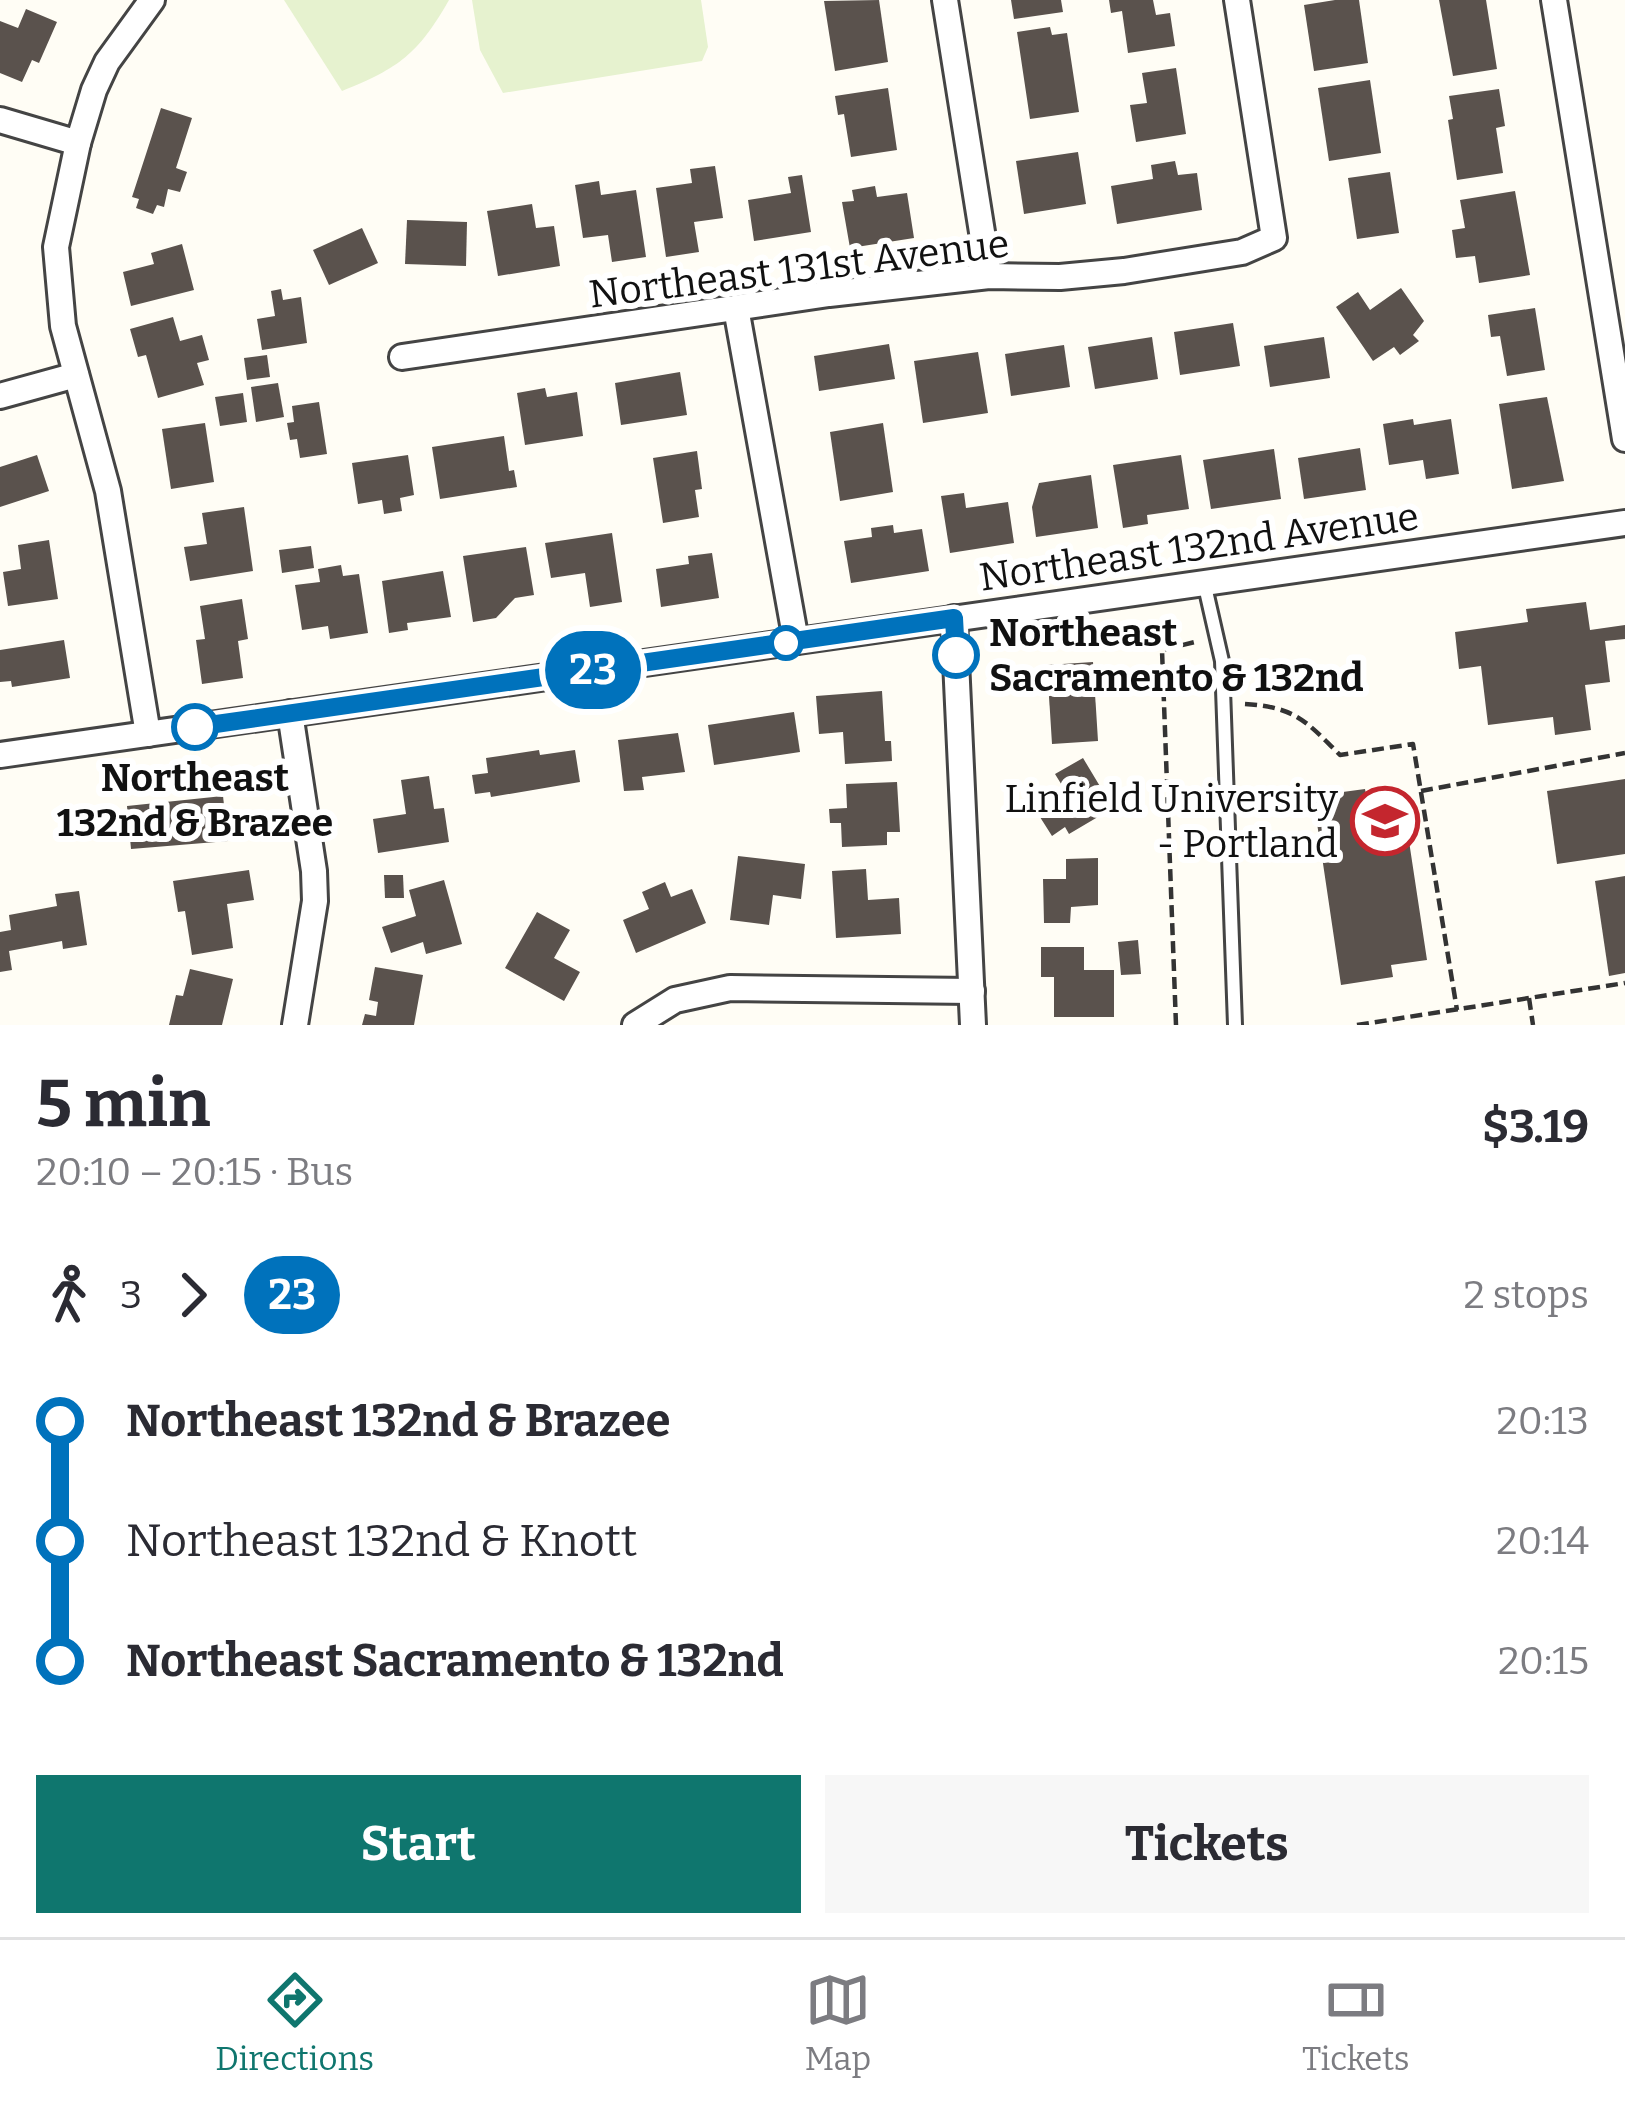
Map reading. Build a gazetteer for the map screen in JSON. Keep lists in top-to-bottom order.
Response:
{
  "streets": {
    "street": ["Northeast 131st Avenue", "Northeast 132nd Avenue"]
  },
  "places": {
    "other": ["Northeast Sacramento & 132nd", "Northeast 132nd & Brazee"],
    "school or university": ["Linfield University - Portland"]
  },
  "lines": ["bus line 23"],
  "page": {
    "on_map": "23",
    "heading": ["5 min", "20:10 – 20:15 · Bus", "$3.19"],
    "legs": ["3", "23", "2 stops"],
    "list": [
      {
        "name": "Northeast 132nd & Brazee",
        "value": "20:13"
      },
      {
        "name": "Northeast 132nd & Knott",
        "value": "20:14"
      },
      {
        "name": "Northeast Sacramento & 132nd",
        "value": "20:15"
      }
    ],
    "buttons": ["Start", "Tickets"],
    "tabs": ["Directions", "Map", "Tickets"]
  }
}
